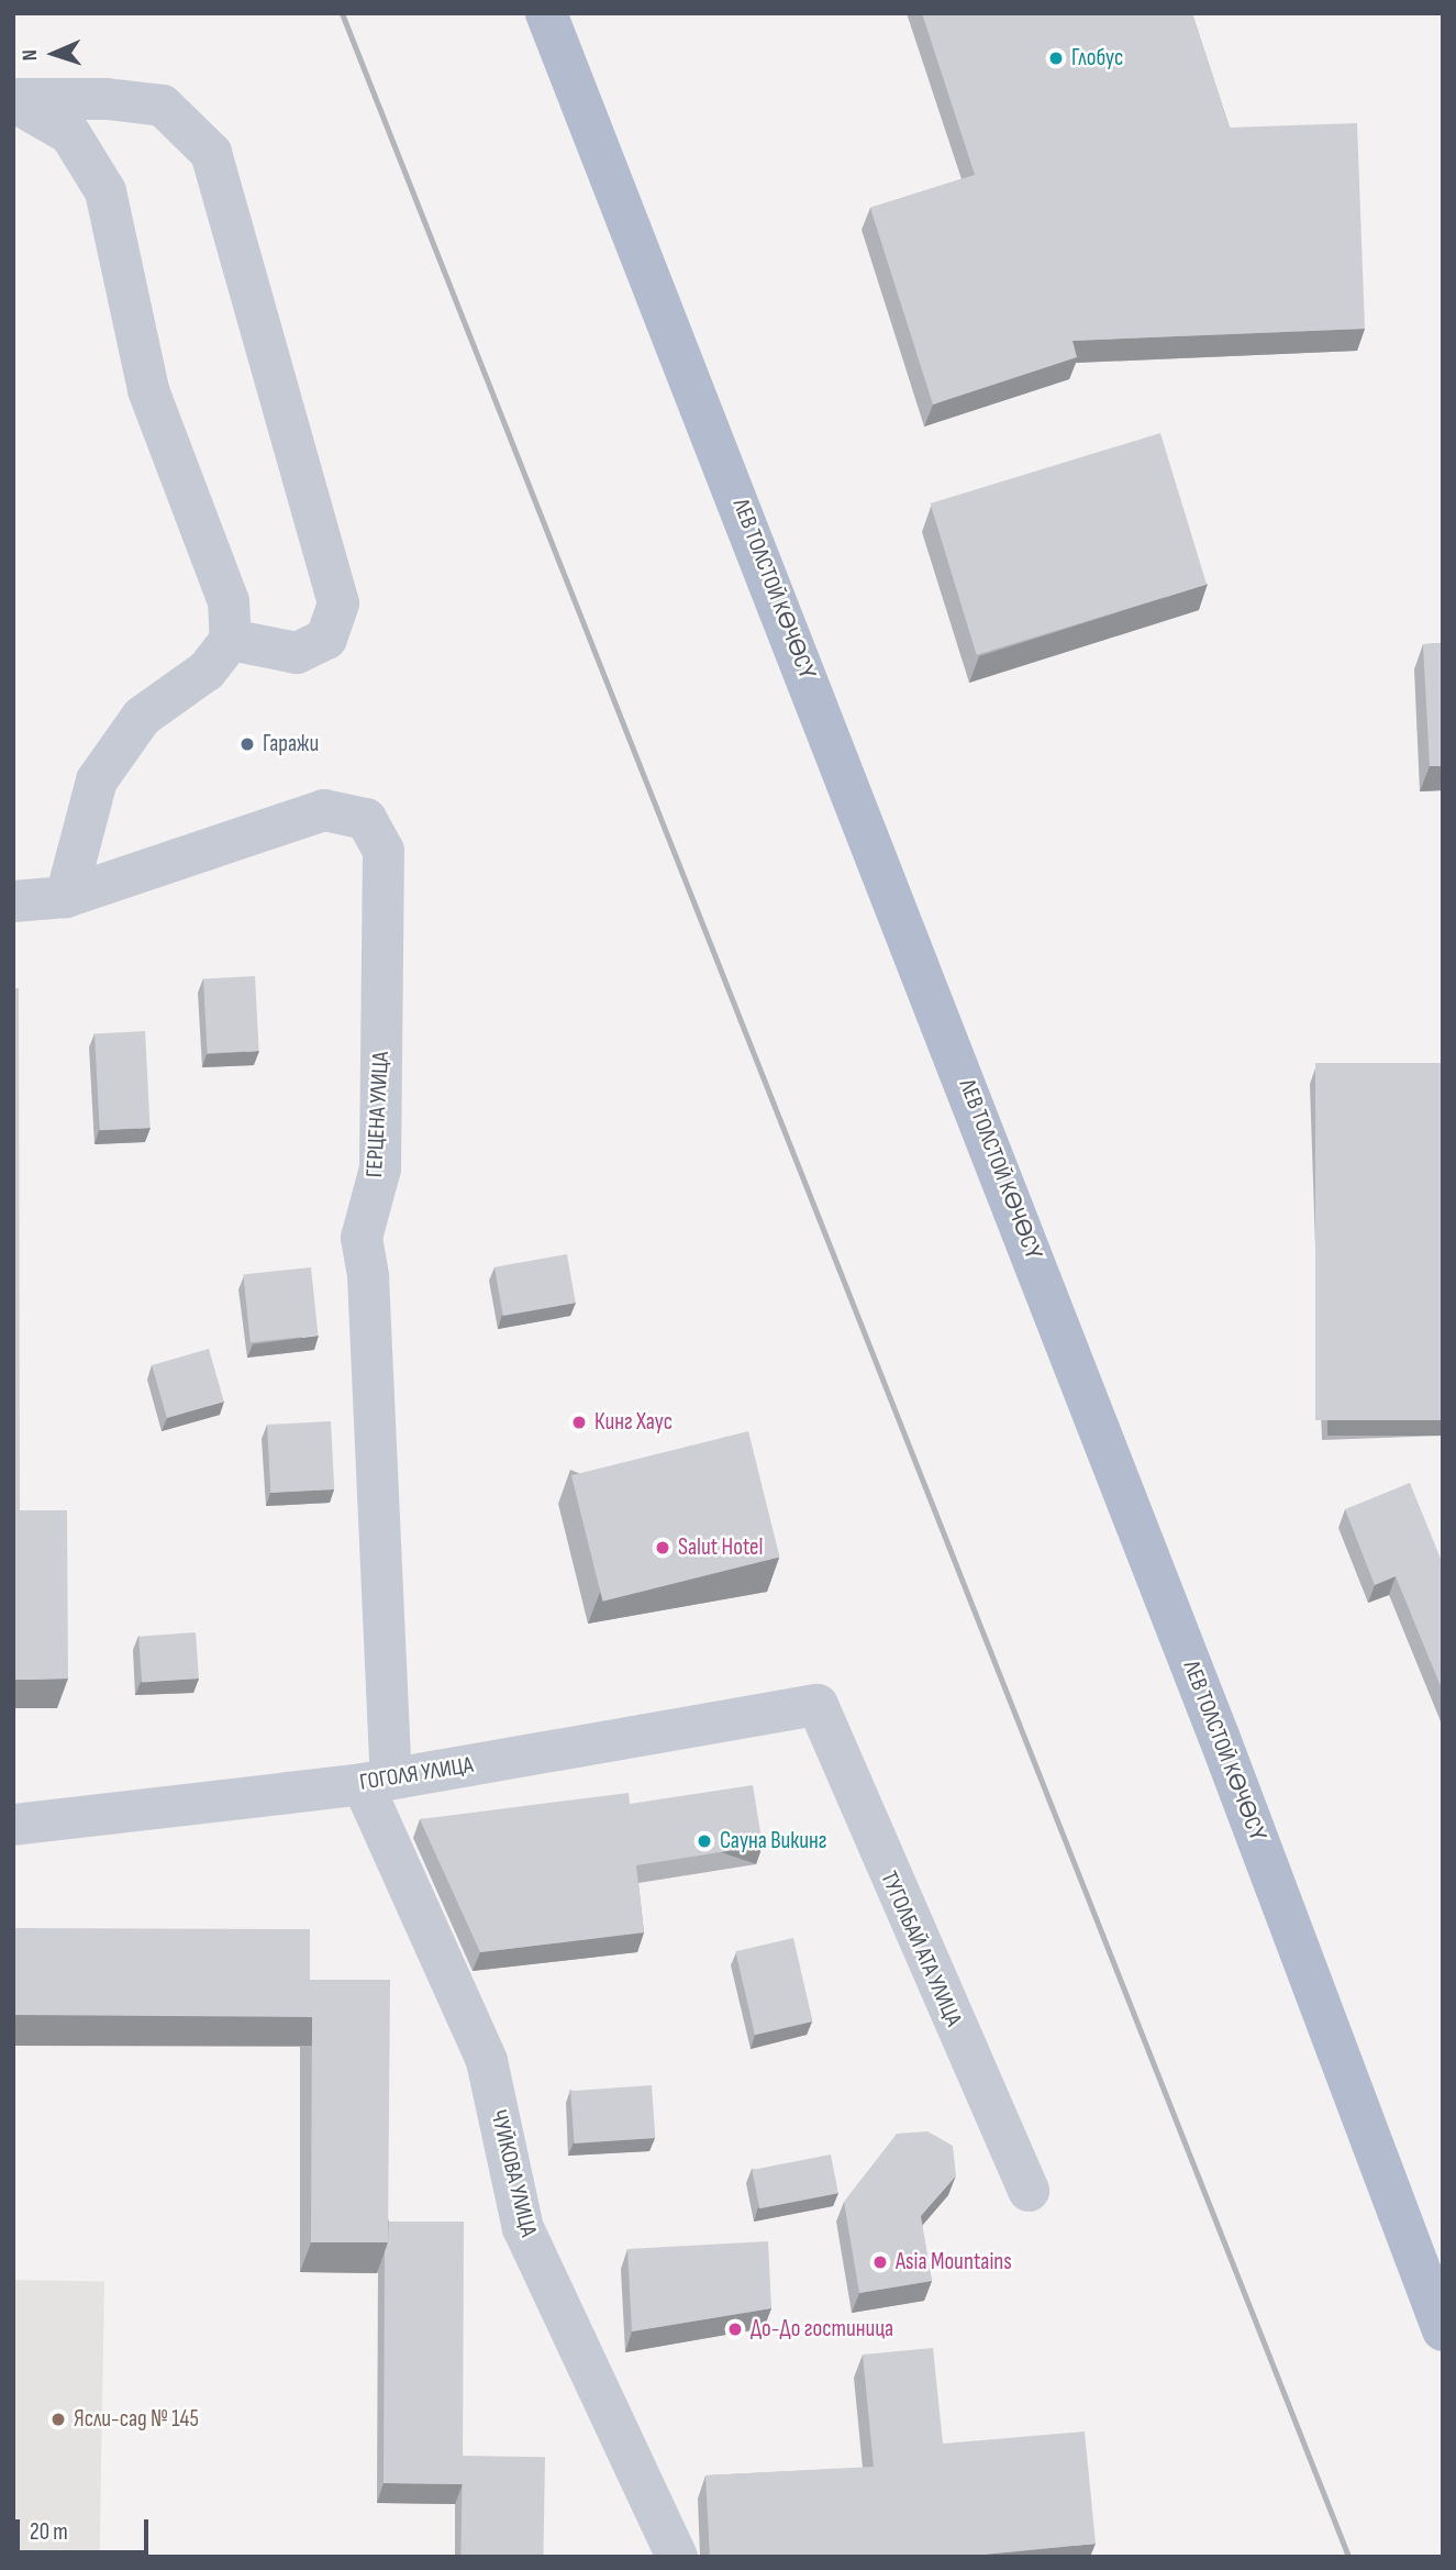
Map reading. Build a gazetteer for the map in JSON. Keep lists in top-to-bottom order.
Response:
{
  "streets": {
    "main road": ["ЛЕВ ТОЛСТОЙ КӨЧӨСҮ"],
    "street": [
      "ГЕРЦЕНА УЛИЦА",
      "ГОГОЛЯ УЛИЦА",
      "ТУГОЛБАЙ АТА УЛИЦА",
      "ЧУЙКОВА УЛИЦА"
    ]
  },
  "crossings": [
    ["ГЕРЦЕНА УЛИЦА", "ГОГОЛЯ УЛИЦА"],
    ["ГЕРЦЕНА УЛИЦА", "ЧУЙКОВА УЛИЦА"],
    ["ГОГОЛЯ УЛИЦА", "ТУГОЛБАЙ АТА УЛИЦА"],
    ["ГОГОЛЯ УЛИЦА", "ЧУЙКОВА УЛИЦА"]
  ],
  "places": [
    "Глобус",
    "Гаражи",
    "Кинг Хаус",
    "Salut Hotel",
    "Сауна Викинг",
    "Asia Mountains",
    "До-До гостиница",
    "Ясли-сад № 145"
  ],
  "scale_bar": "20 m",
  "north": "left"
}
